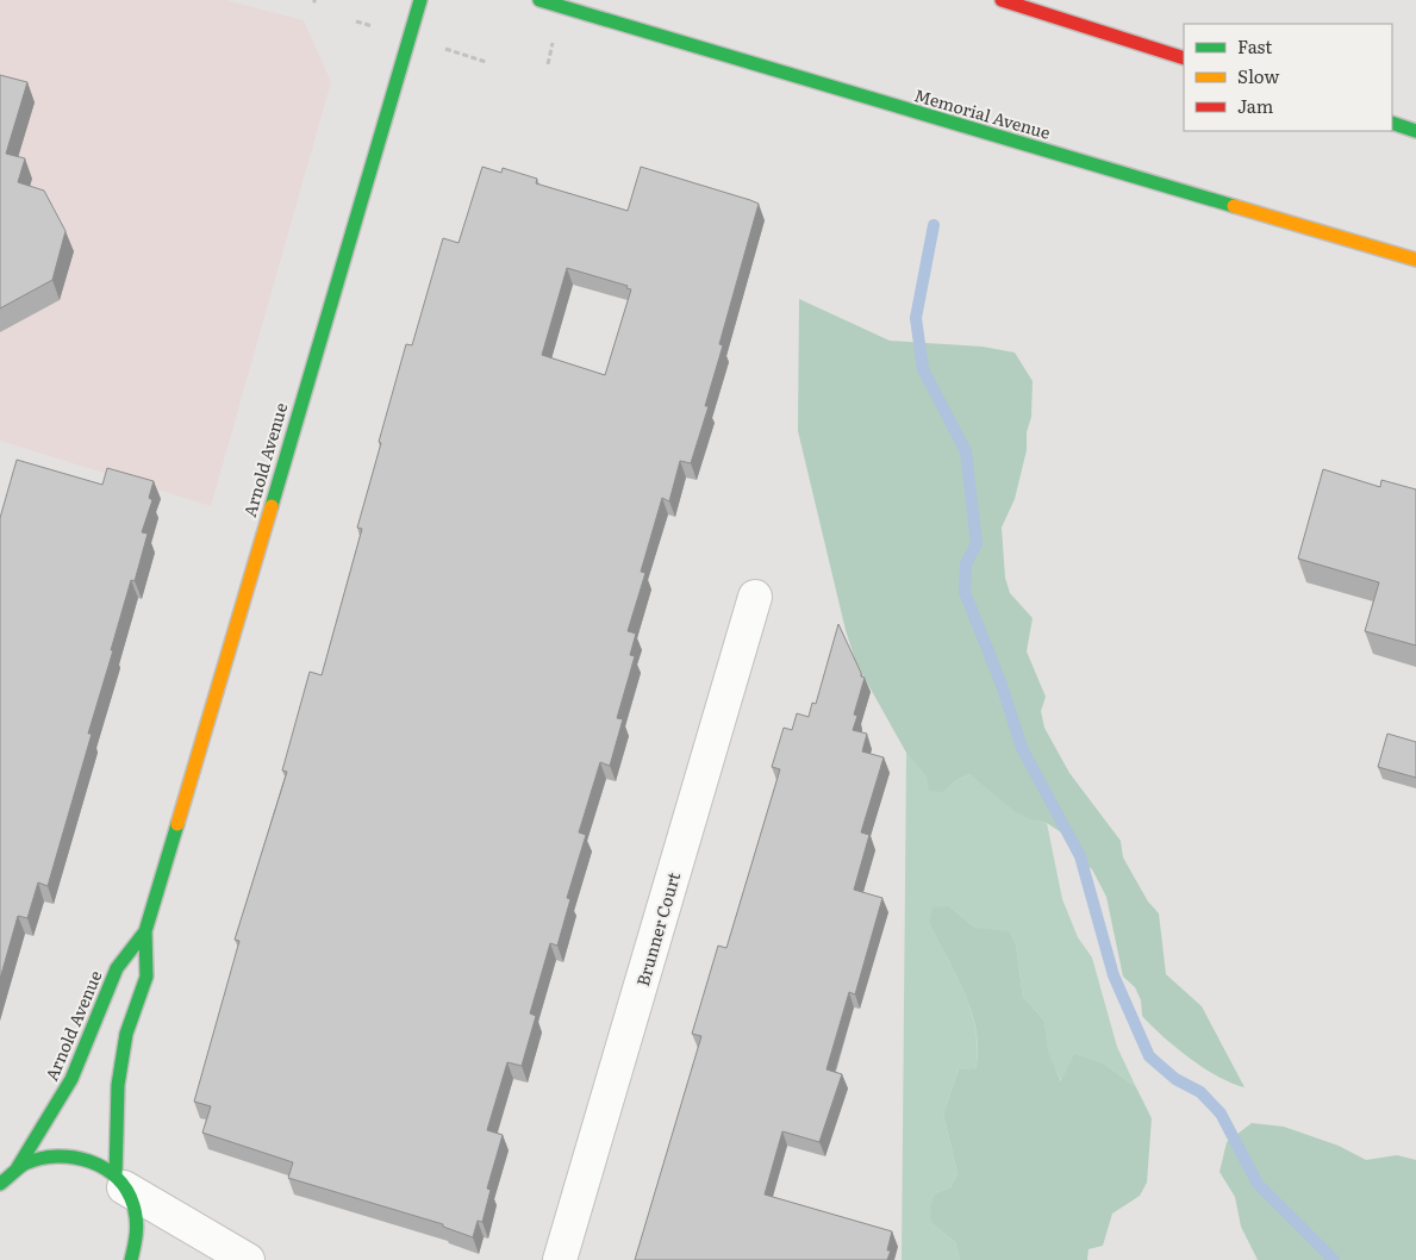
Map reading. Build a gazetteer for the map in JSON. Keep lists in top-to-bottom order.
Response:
{
  "streets": {
    "street": ["Memorial Avenue", "Arnold Avenue", "Brunner Court"]
  },
  "legend": ["Fast", "Slow", "Jam"]
}
